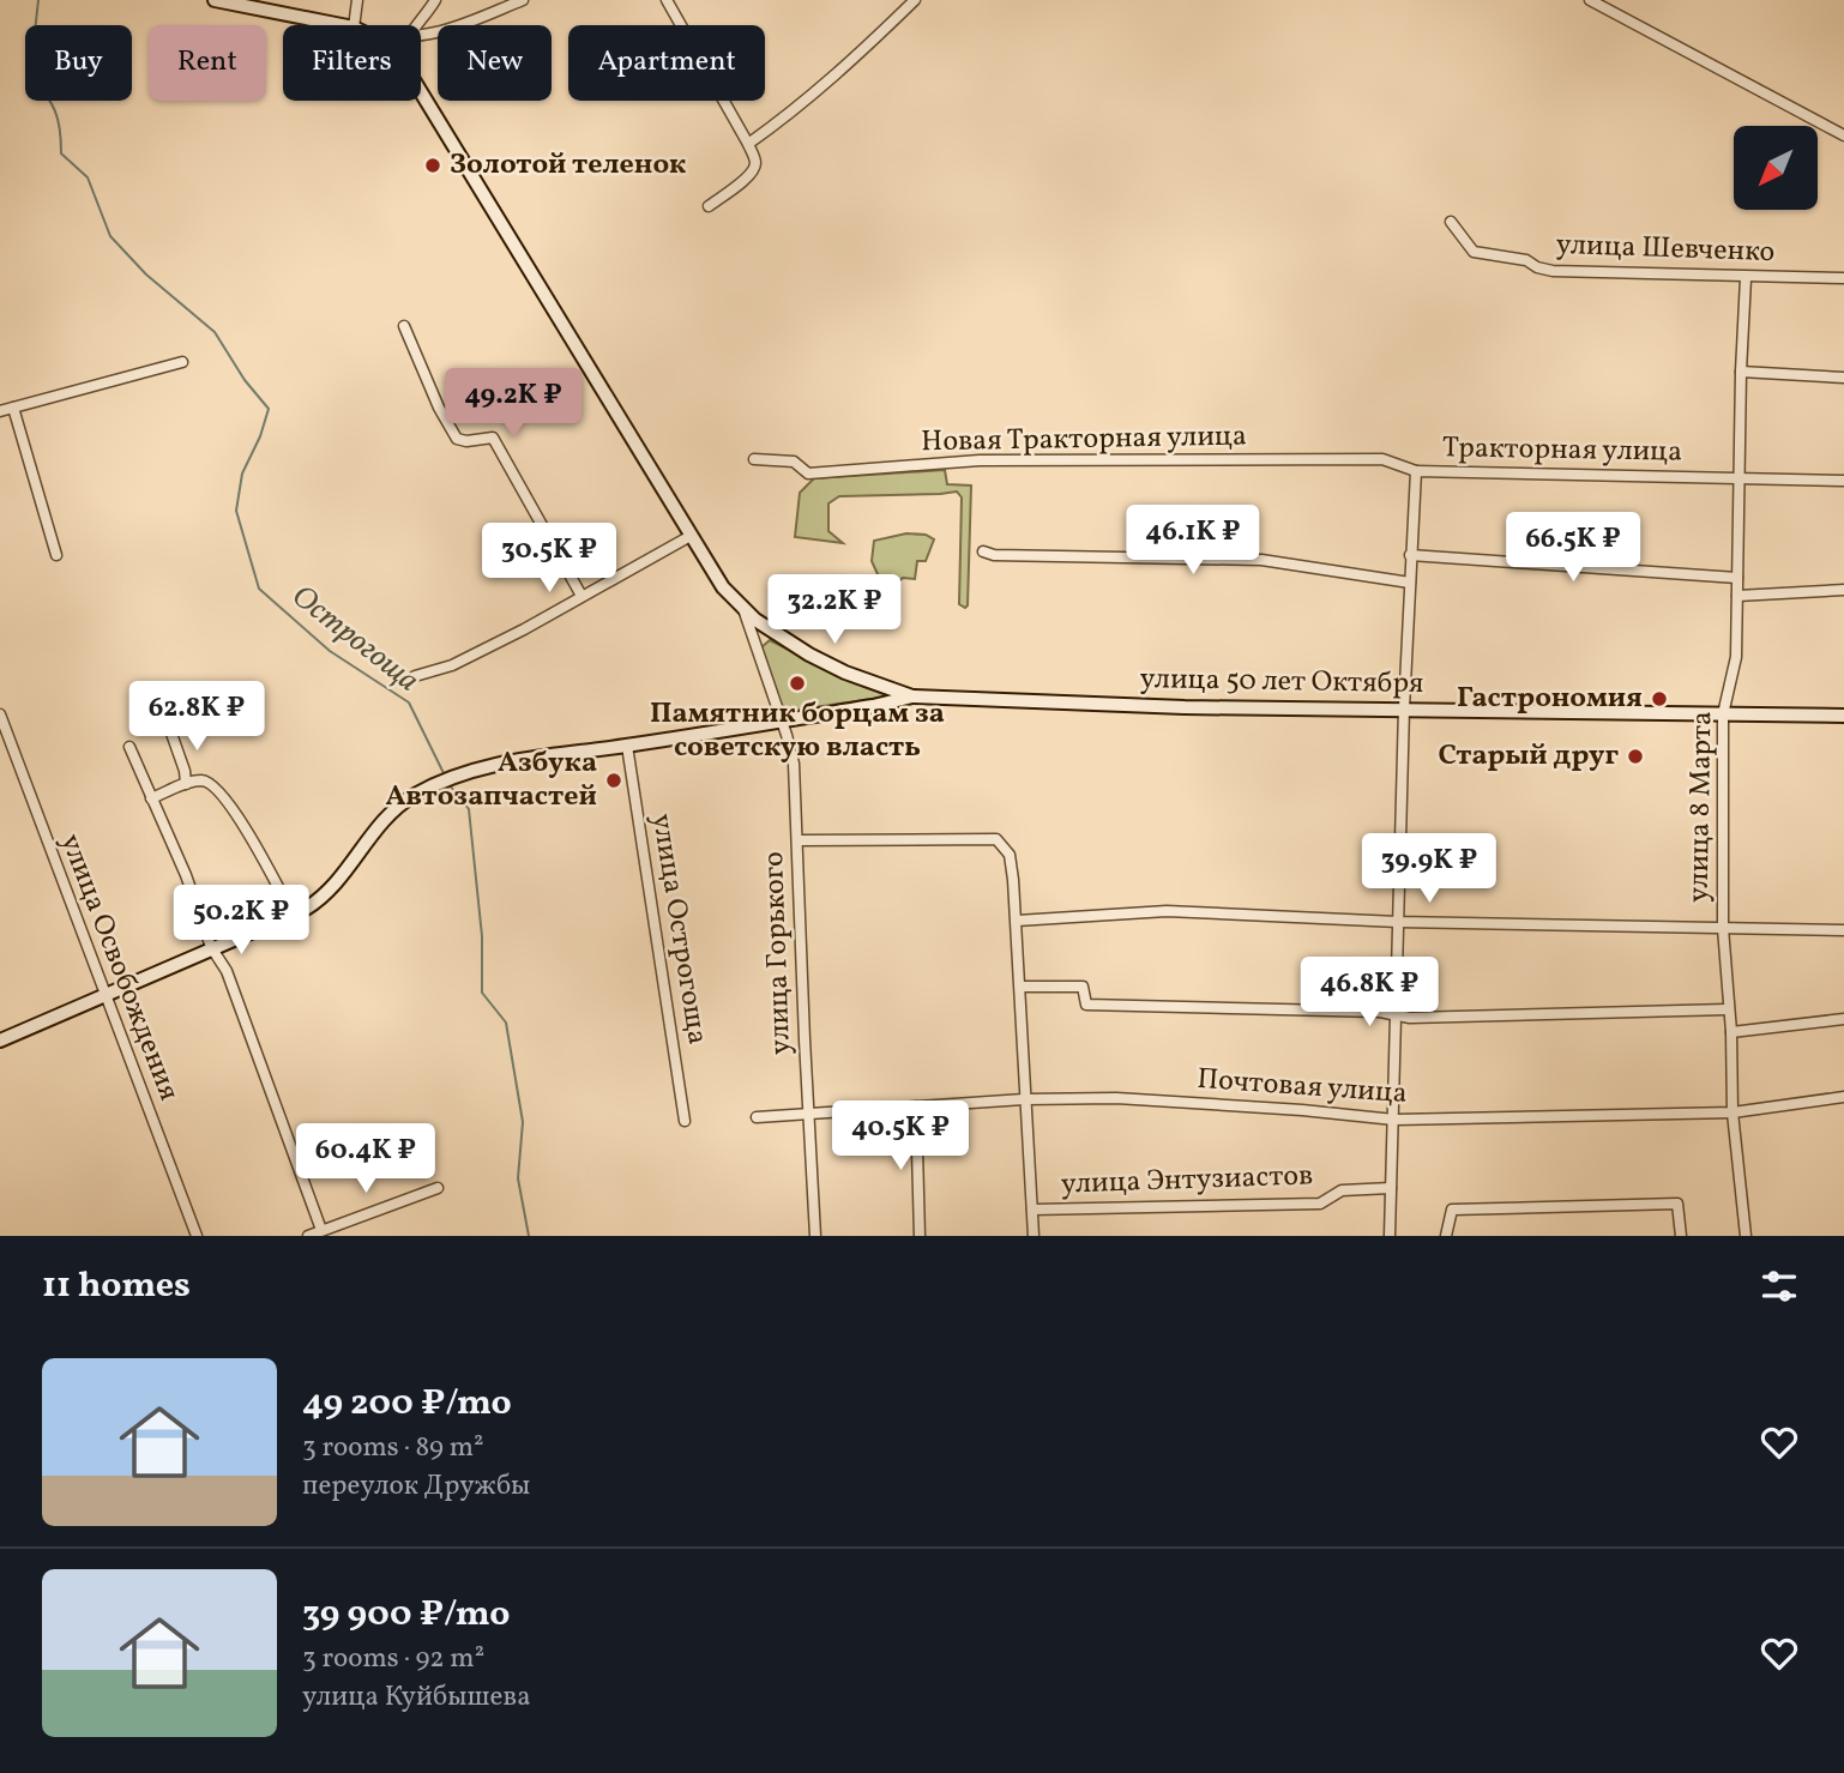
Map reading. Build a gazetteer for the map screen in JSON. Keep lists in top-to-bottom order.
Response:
{
  "streets": {
    "main road": ["улица 50 лет Октября"],
    "street": [
      "улица Шевченко",
      "Новая Тракторная улица",
      "Тракторная улица",
      "улица 8 Марта",
      "улица Острогоща",
      "улица Горького",
      "улица Освобождения",
      "Почтовая улица",
      "улица Энтузиастов"
    ]
  },
  "crossings": [
    ["улица Шевченко", "улица 8 Марта"],
    ["Новая Тракторная улица", "Тракторная улица"],
    ["Тракторная улица", "улица 50 лет Октября"],
    ["Тракторная улица", "улица 8 Марта"],
    ["Тракторная улица", "Почтовая улица"],
    ["Тракторная улица", "улица Энтузиастов"],
    ["улица 50 лет Октября", "улица 8 Марта"],
    ["улица 50 лет Октября", "улица Горького"],
    ["улица 8 Марта", "Почтовая улица"],
    ["улица Горького", "Почтовая улица"]
  ],
  "water": ["Острогоща"],
  "places": [
    "Золотой теленок",
    "Памятник борцам за советскую власть",
    "Гастрономия",
    "Старый друг",
    "Азбука Автозапчастей"
  ],
  "north": "bottom left",
  "page": {
    "chip": [
      "Buy",
      "Rent",
      "Filters",
      "New",
      "Apartment"
    ],
    "price": [
      "49.2K ₽",
      "46.1K ₽",
      "66.5K ₽",
      "30.5K ₽",
      "32.2K ₽",
      "62.8K ₽",
      "39.9K ₽",
      "50.2K ₽",
      "46.8K ₽",
      "40.5K ₽",
      "60.4K ₽"
    ],
    "heading": "11 homes",
    "list": [
      {
        "name": "49 200 ₽/mo",
        "note": "3 rooms · 89 m² · переулок Дружбы"
      },
      {
        "name": "39 900 ₽/mo",
        "note": "3 rooms · 92 m² · улица Куйбышева"
      }
    ]
  }
}
